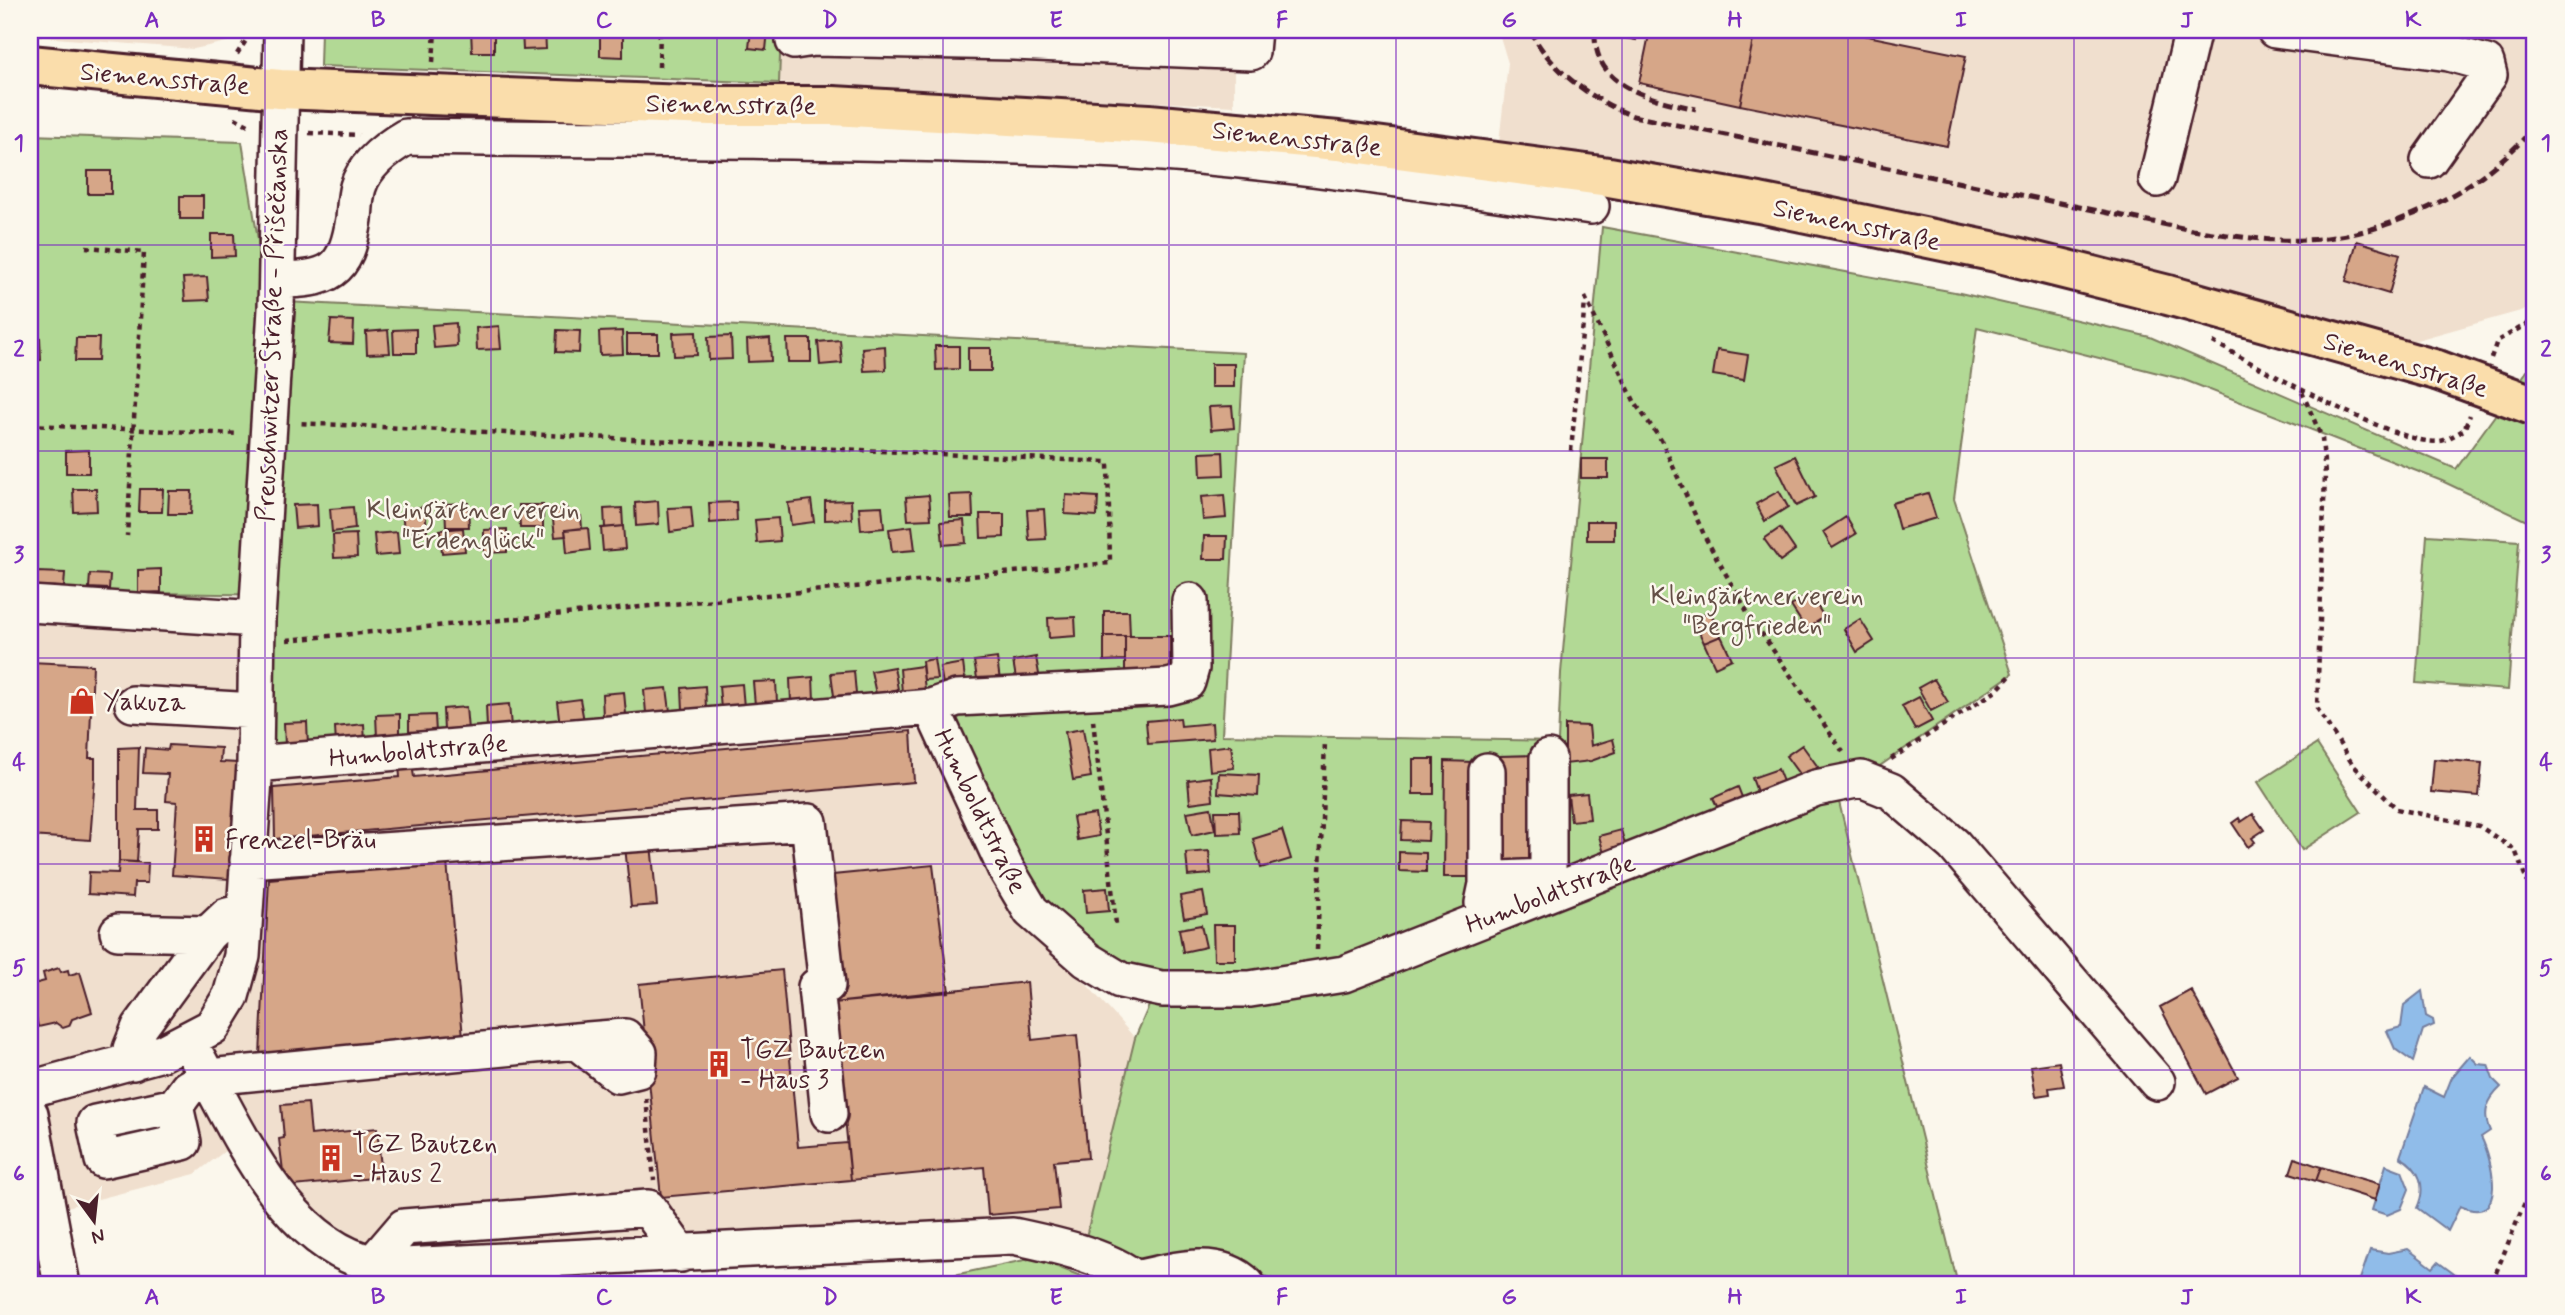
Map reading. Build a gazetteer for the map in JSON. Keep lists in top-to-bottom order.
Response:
{
  "streets": {
    "main road": ["Siemensstraße"],
    "street": ["Preuschwitzer Straße - Přišečanska", "Humboldtstraße"]
  },
  "crossings": [
    ["Siemensstraße", "Preuschwitzer Straße - Přišečanska"]
  ],
  "parks": ["Kleingärtnerverein \"Erdenglück\"", "Kleingärtnerverein \"Bergfrieden\""],
  "places": {
    "shop": ["Yakuza"],
    "building": ["Frenzel-Bräu", "TGZ Bautzen - Haus 3", "TGZ Bautzen - Haus 2"]
  },
  "north": "bottom",
  "grid": {
    "columns": [
      "A",
      "B",
      "C",
      "D",
      "E",
      "F",
      "G",
      "H",
      "I",
      "J",
      "K"
    ],
    "rows": [
      "1",
      "2",
      "3",
      "4",
      "5",
      "6"
    ]
  }
}
